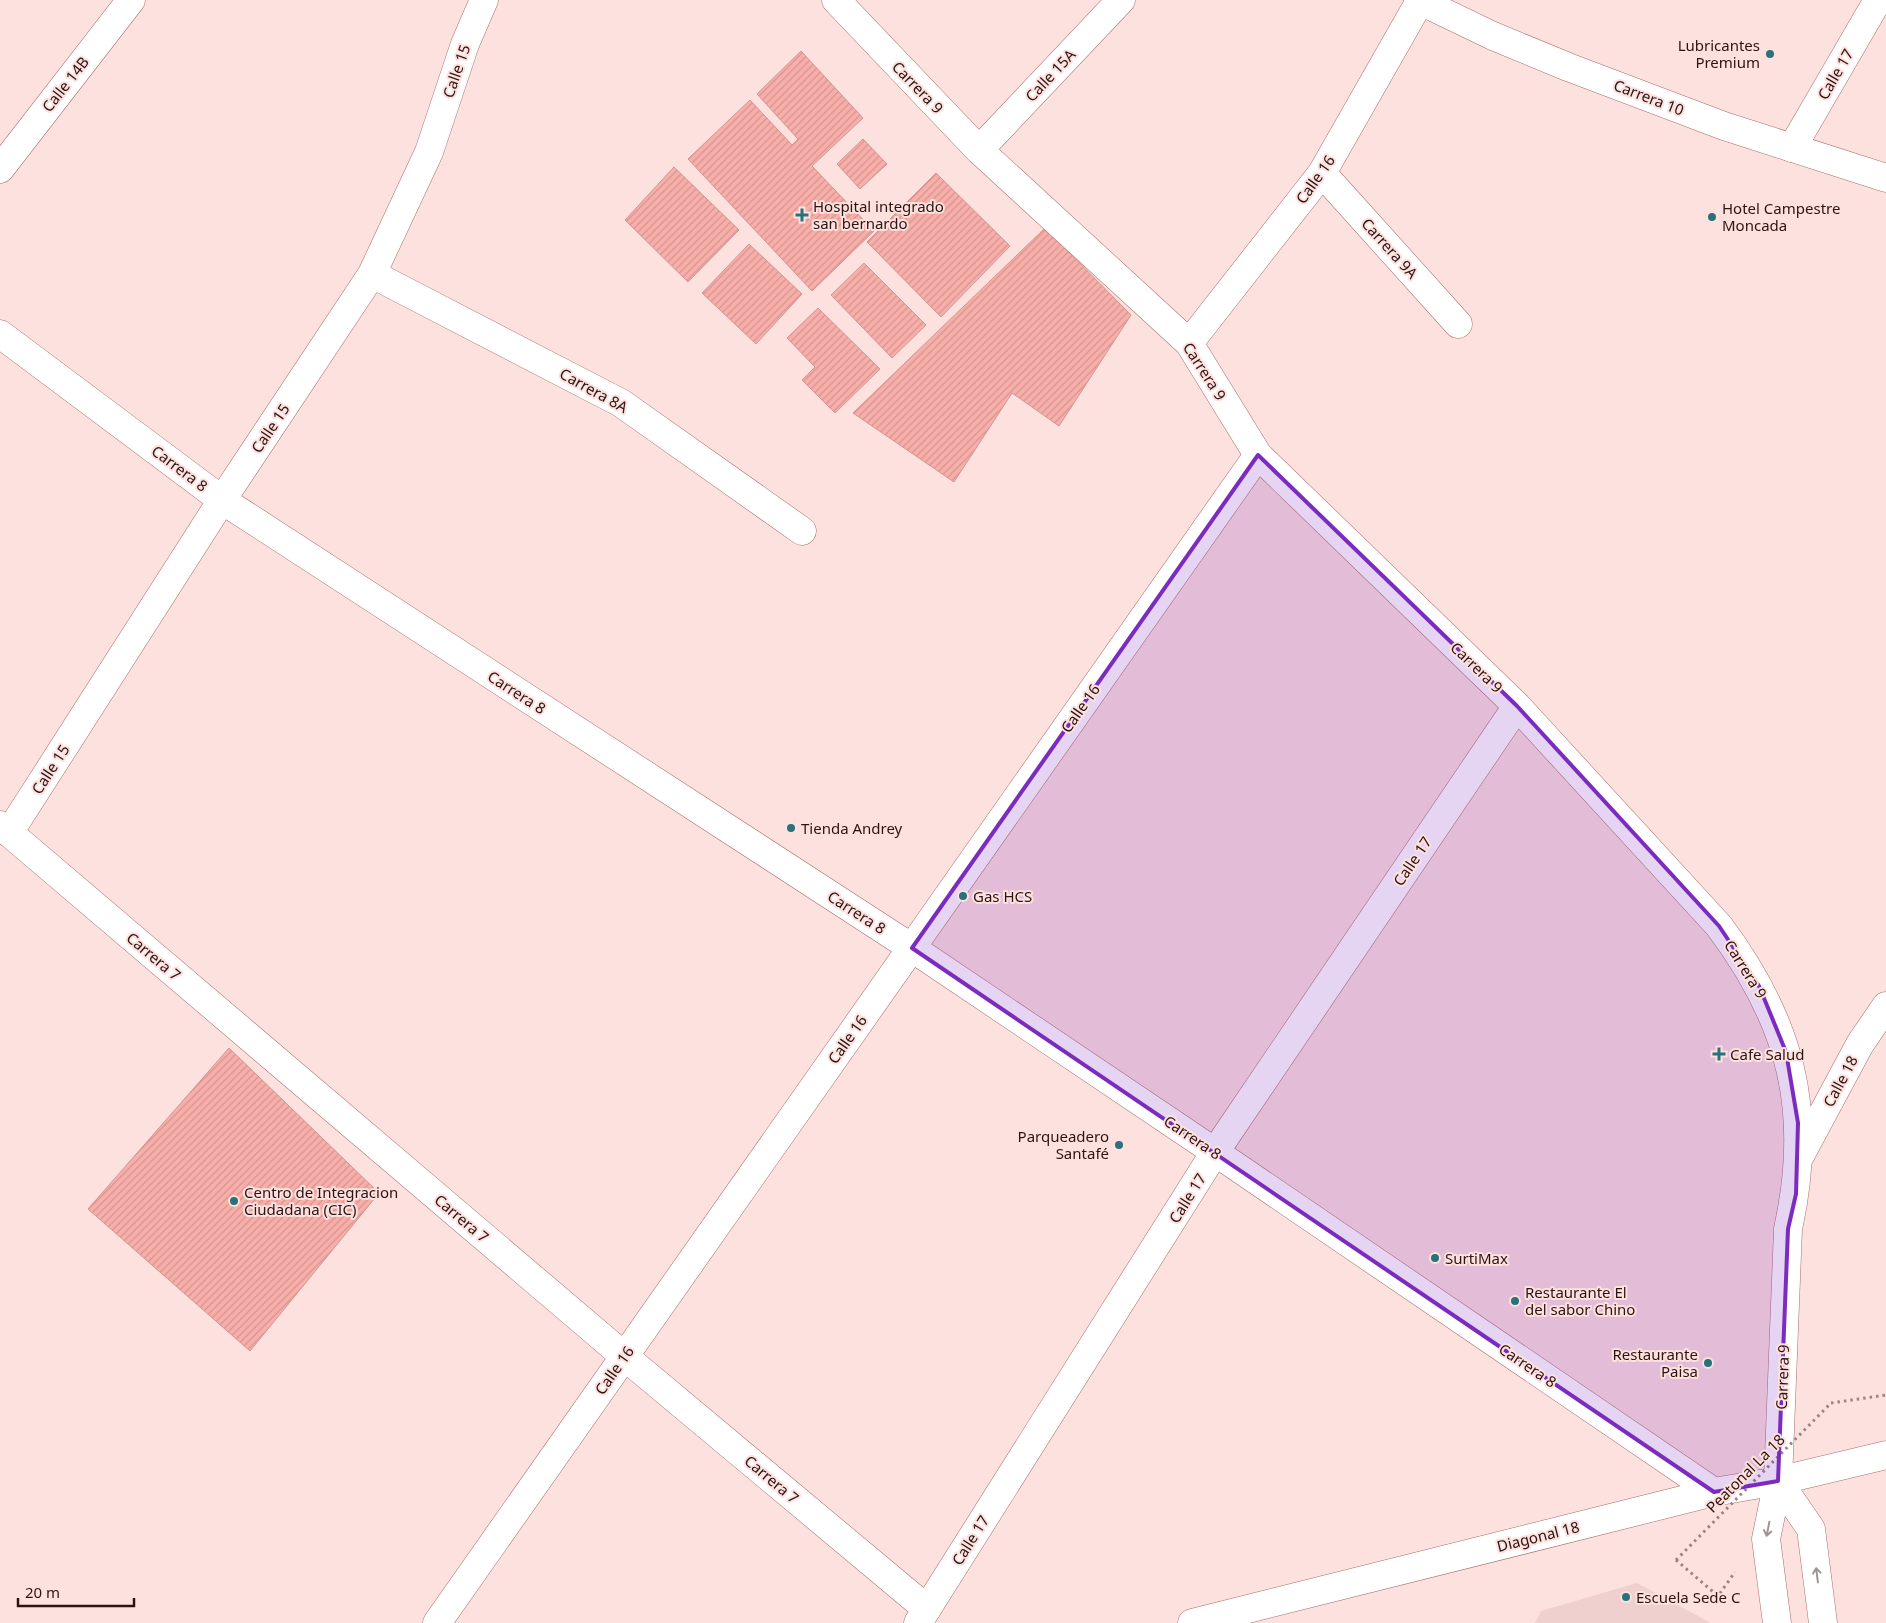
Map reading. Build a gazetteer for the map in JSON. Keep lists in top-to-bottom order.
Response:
{
  "streets": {
    "main road": [
      "Calle 15",
      "Calle 17",
      "Calle 15A",
      "Calle 14B",
      "Carrera 9",
      "Carrera 10",
      "Calle 16",
      "Carrera 9A",
      "Carrera 8A",
      "Carrera 8",
      "Carrera 7",
      "Calle 18",
      "Diagonal 18"
    ],
    "path": ["Peatonal La 18"]
  },
  "crossings": [
    ["Calle 15", "Carrera 8A"],
    ["Calle 15", "Carrera 8"],
    ["Calle 15", "Carrera 7"],
    ["Calle 17", "Carrera 9"],
    ["Calle 17", "Carrera 10"],
    ["Calle 17", "Carrera 8"],
    ["Calle 17", "Carrera 7"],
    ["Calle 15A", "Carrera 9"],
    ["Carrera 9", "Calle 16"],
    ["Carrera 9", "Calle 18"],
    ["Carrera 9", "Peatonal La 18"],
    ["Carrera 9", "Diagonal 18"],
    ["Carrera 10", "Calle 16"],
    ["Calle 16", "Carrera 9A"],
    ["Calle 16", "Carrera 8"],
    ["Calle 16", "Carrera 7"],
    ["Carrera 8", "Diagonal 18"]
  ],
  "places": {
    "other": [
      "Lubricantes Premium",
      "Hotel Campestre Moncada",
      "Tienda Andrey",
      "Gas HCS",
      "Parqueadero Santafé",
      "Centro de Integracion Ciudadana (CIC)",
      "SurtiMax",
      "Restaurante El del sabor Chino",
      "Restaurante Paisa",
      "Escuela Sede C"
    ],
    "health": ["Hospital integrado san bernardo", "Cafe Salud"]
  },
  "scale_bar": "20 m"
}
